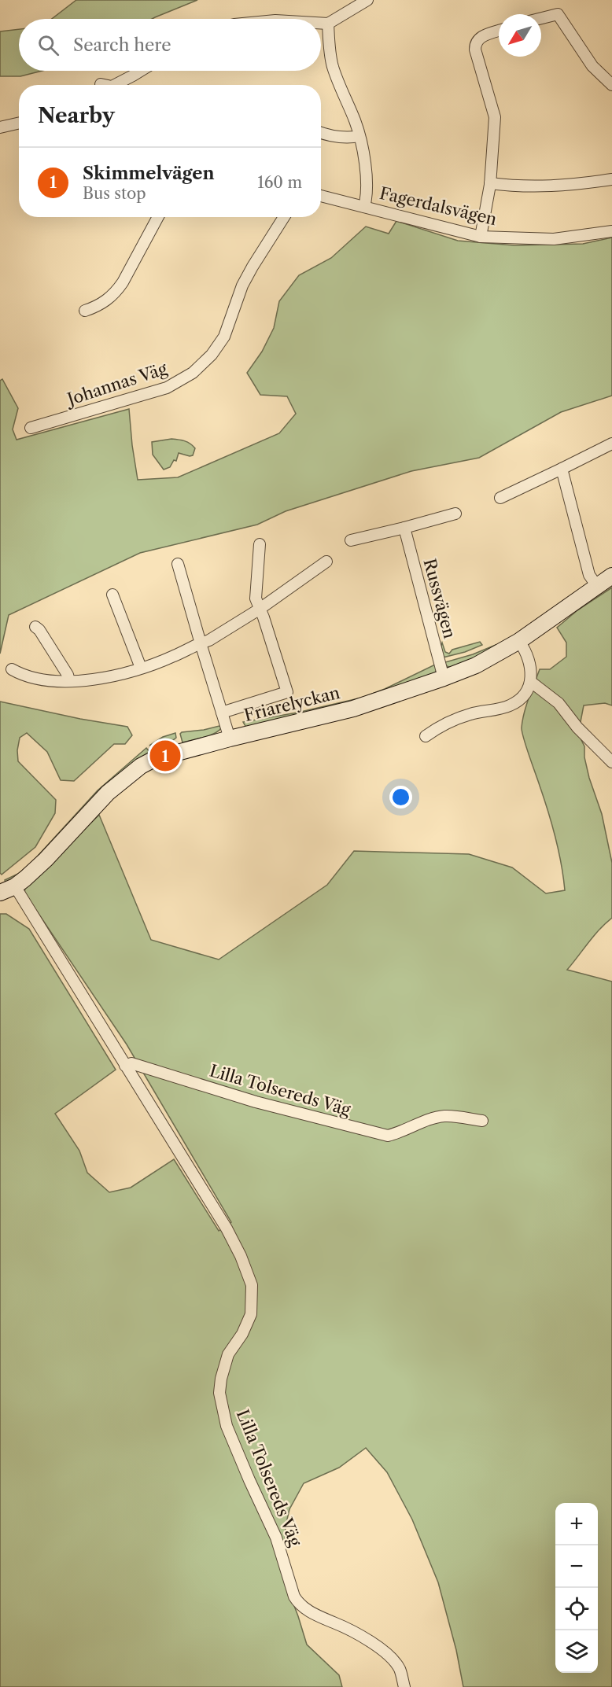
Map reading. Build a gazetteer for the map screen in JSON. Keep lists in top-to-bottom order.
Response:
{
  "streets": {
    "street": [
      "Fagerdalsvägen",
      "Johannas Väg",
      "Russvägen",
      "Friarelyckan",
      "Lilla Tolsereds Väg"
    ]
  },
  "crossings": [
    ["Russvägen", "Friarelyckan"],
    ["Friarelyckan", "Lilla Tolsereds Väg"]
  ],
  "north": "bottom left",
  "page": {
    "search": "Search here",
    "heading": "Nearby",
    "list": [
      {
        "mark": "1",
        "name": "Skimmelvägen",
        "note": "Bus stop",
        "value": "160 m"
      }
    ],
    "pins": "1",
    "map_buttons": ["+", "−"]
  }
}
